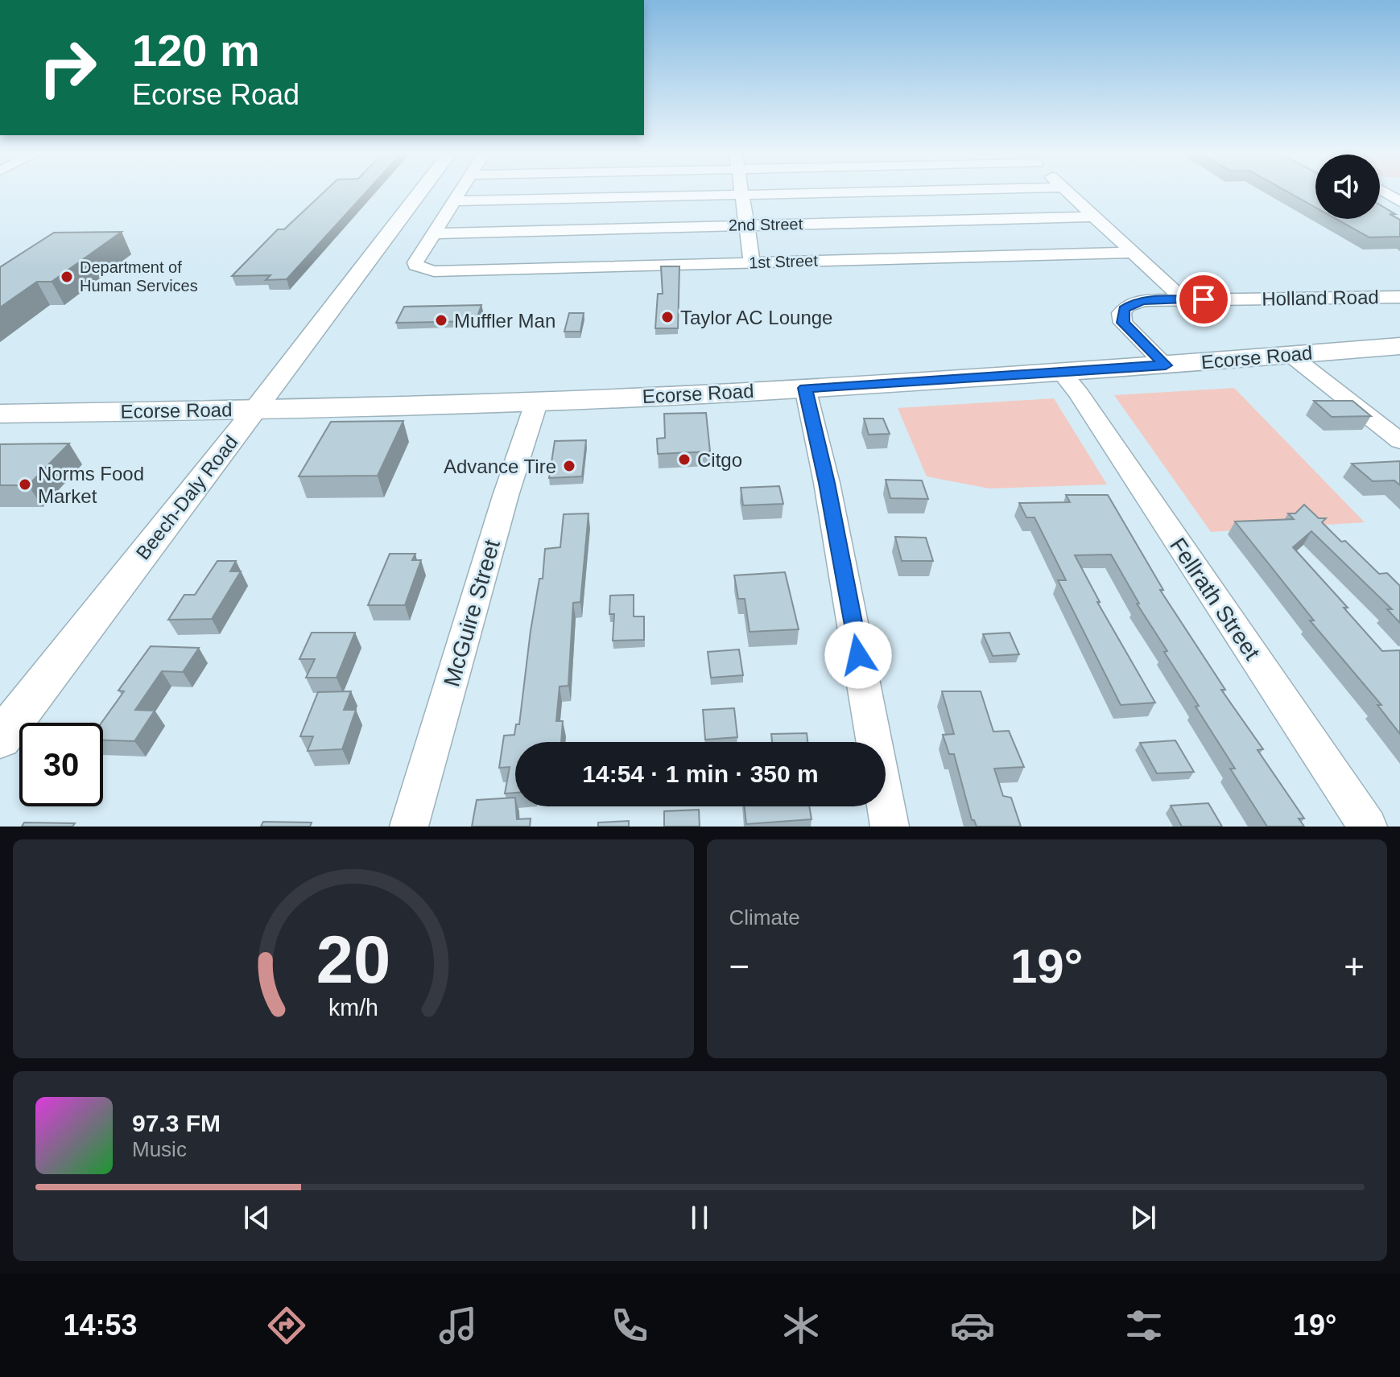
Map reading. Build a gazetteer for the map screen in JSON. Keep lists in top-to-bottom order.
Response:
{
  "streets": {
    "main road": ["Ecorse Road"],
    "street": [
      "2nd Street",
      "1st Street",
      "Holland Road",
      "Beech-Daly Road",
      "Fellrath Street",
      "McGuire Street"
    ]
  },
  "crossings": [
    ["2nd Street", "1st Street"],
    ["Holland Road", "Ecorse Road"],
    ["Ecorse Road", "Beech-Daly Road"],
    ["Ecorse Road", "Fellrath Street"],
    ["Ecorse Road", "McGuire Street"]
  ],
  "places": [
    "Department of Human Services",
    "Taylor AC Lounge",
    "Muffler Man",
    "Citgo",
    "Advance Tire",
    "Norms Food Market"
  ],
  "page": {
    "turn": ["120 m", "Ecorse Road"],
    "limit": "30",
    "trip": "14:54 · 1 min · 350 m",
    "tile": "Climate",
    "heat": ["−", "19°", "+"],
    "song": ["97.3 FM", "Music"],
    "tabs": ["14:53", "19°"],
    "gauge": ["20", "km/h"]
  }
}
